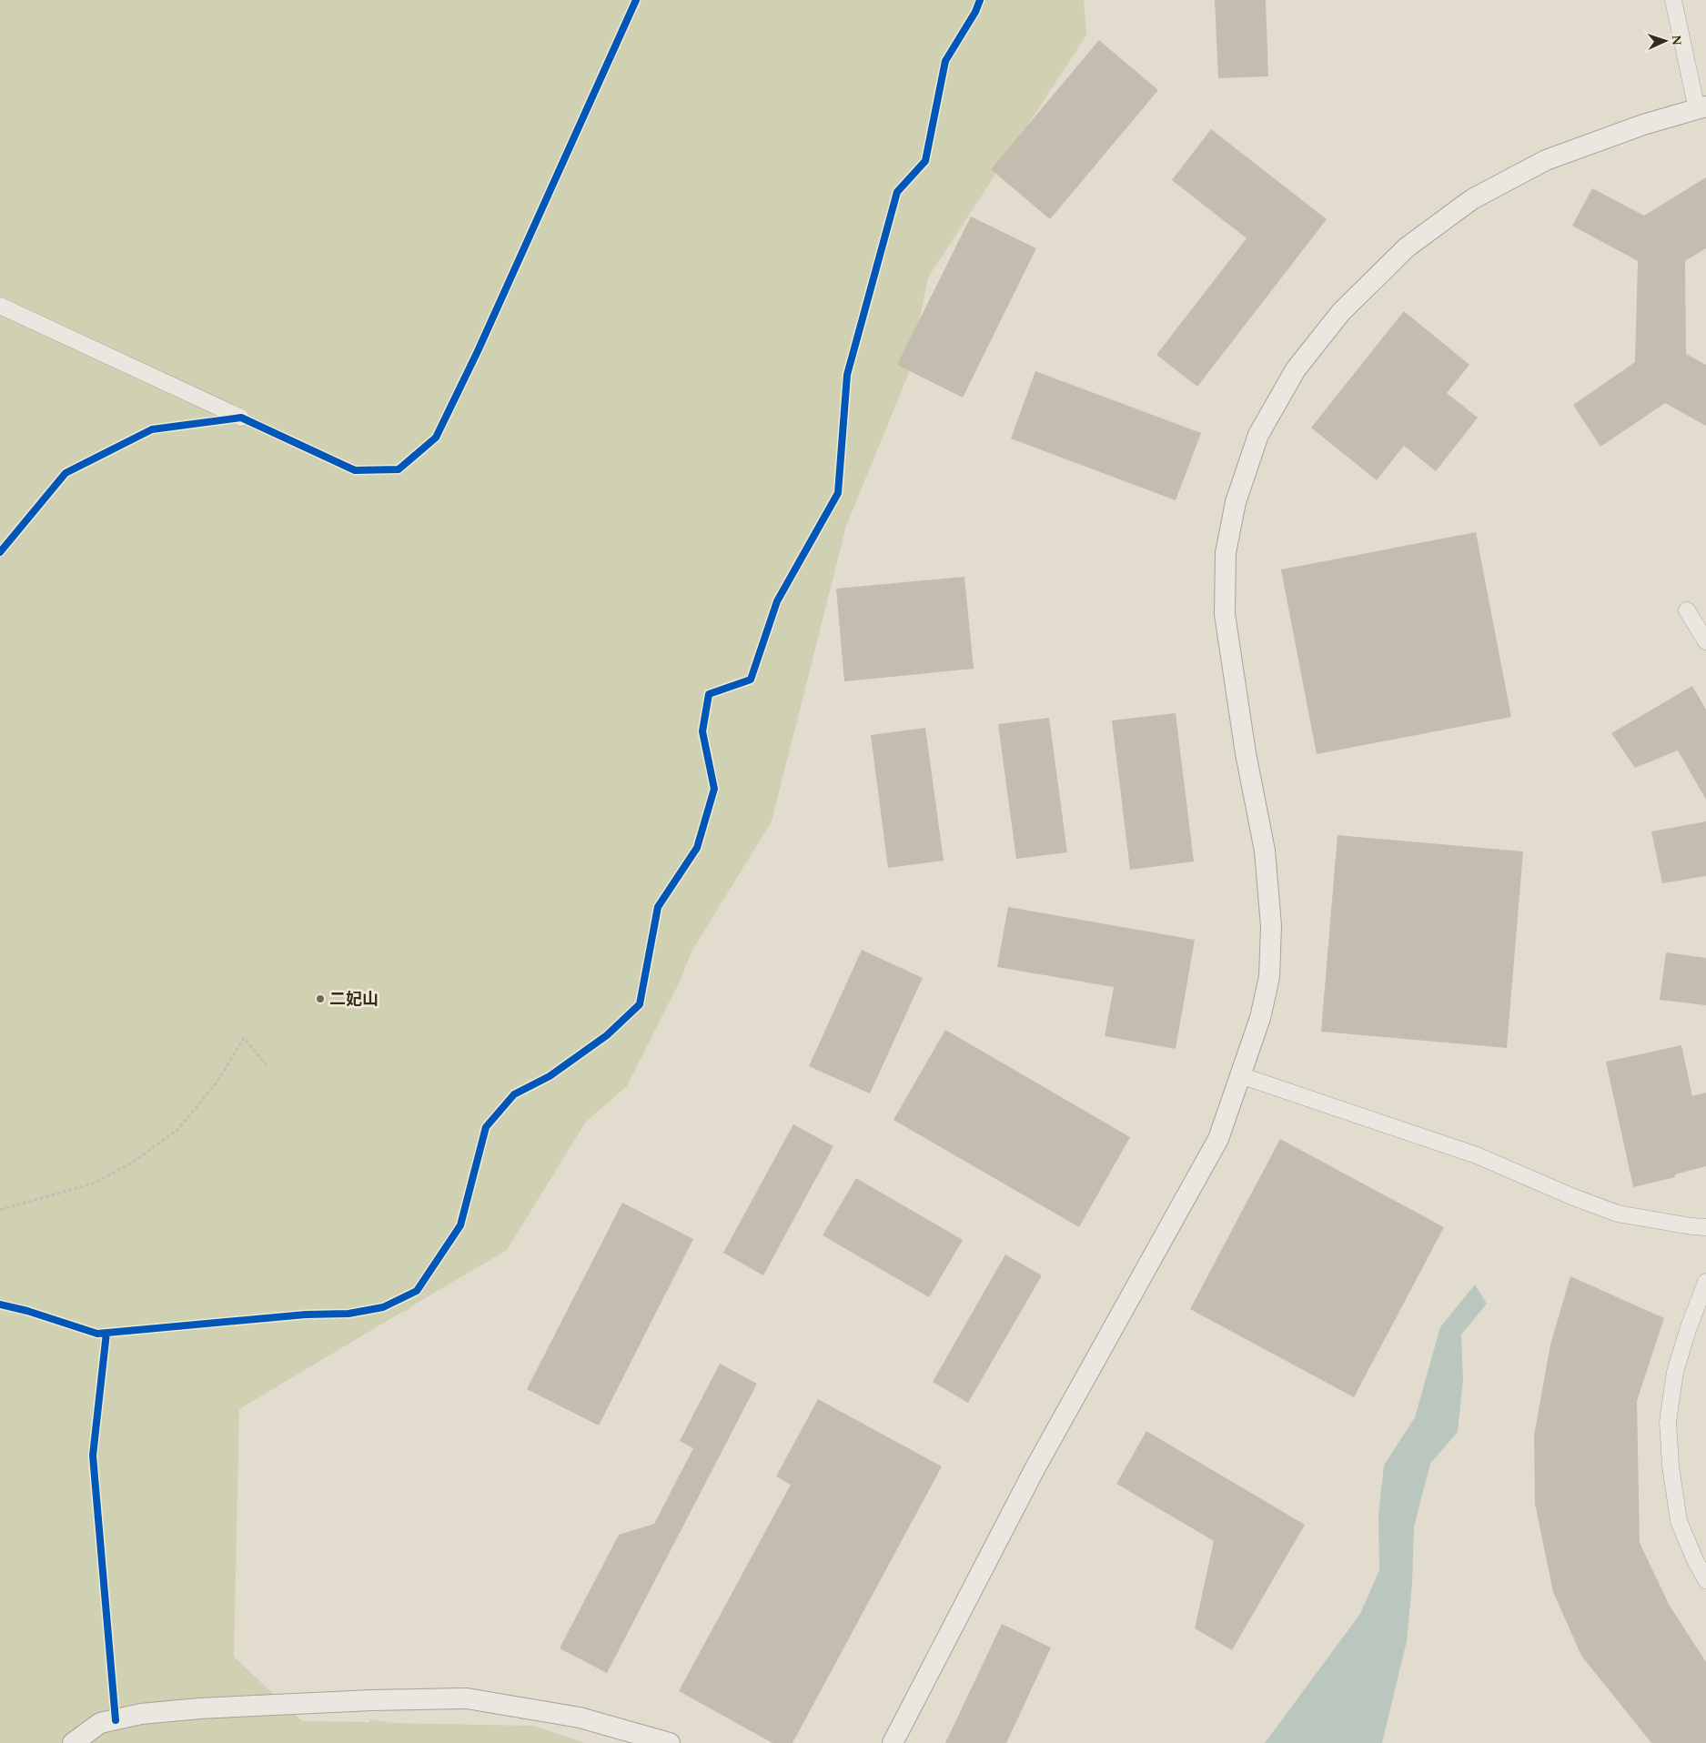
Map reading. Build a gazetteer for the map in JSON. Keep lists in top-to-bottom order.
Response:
{
  "places": ["二妃山"],
  "north": "right"
}
